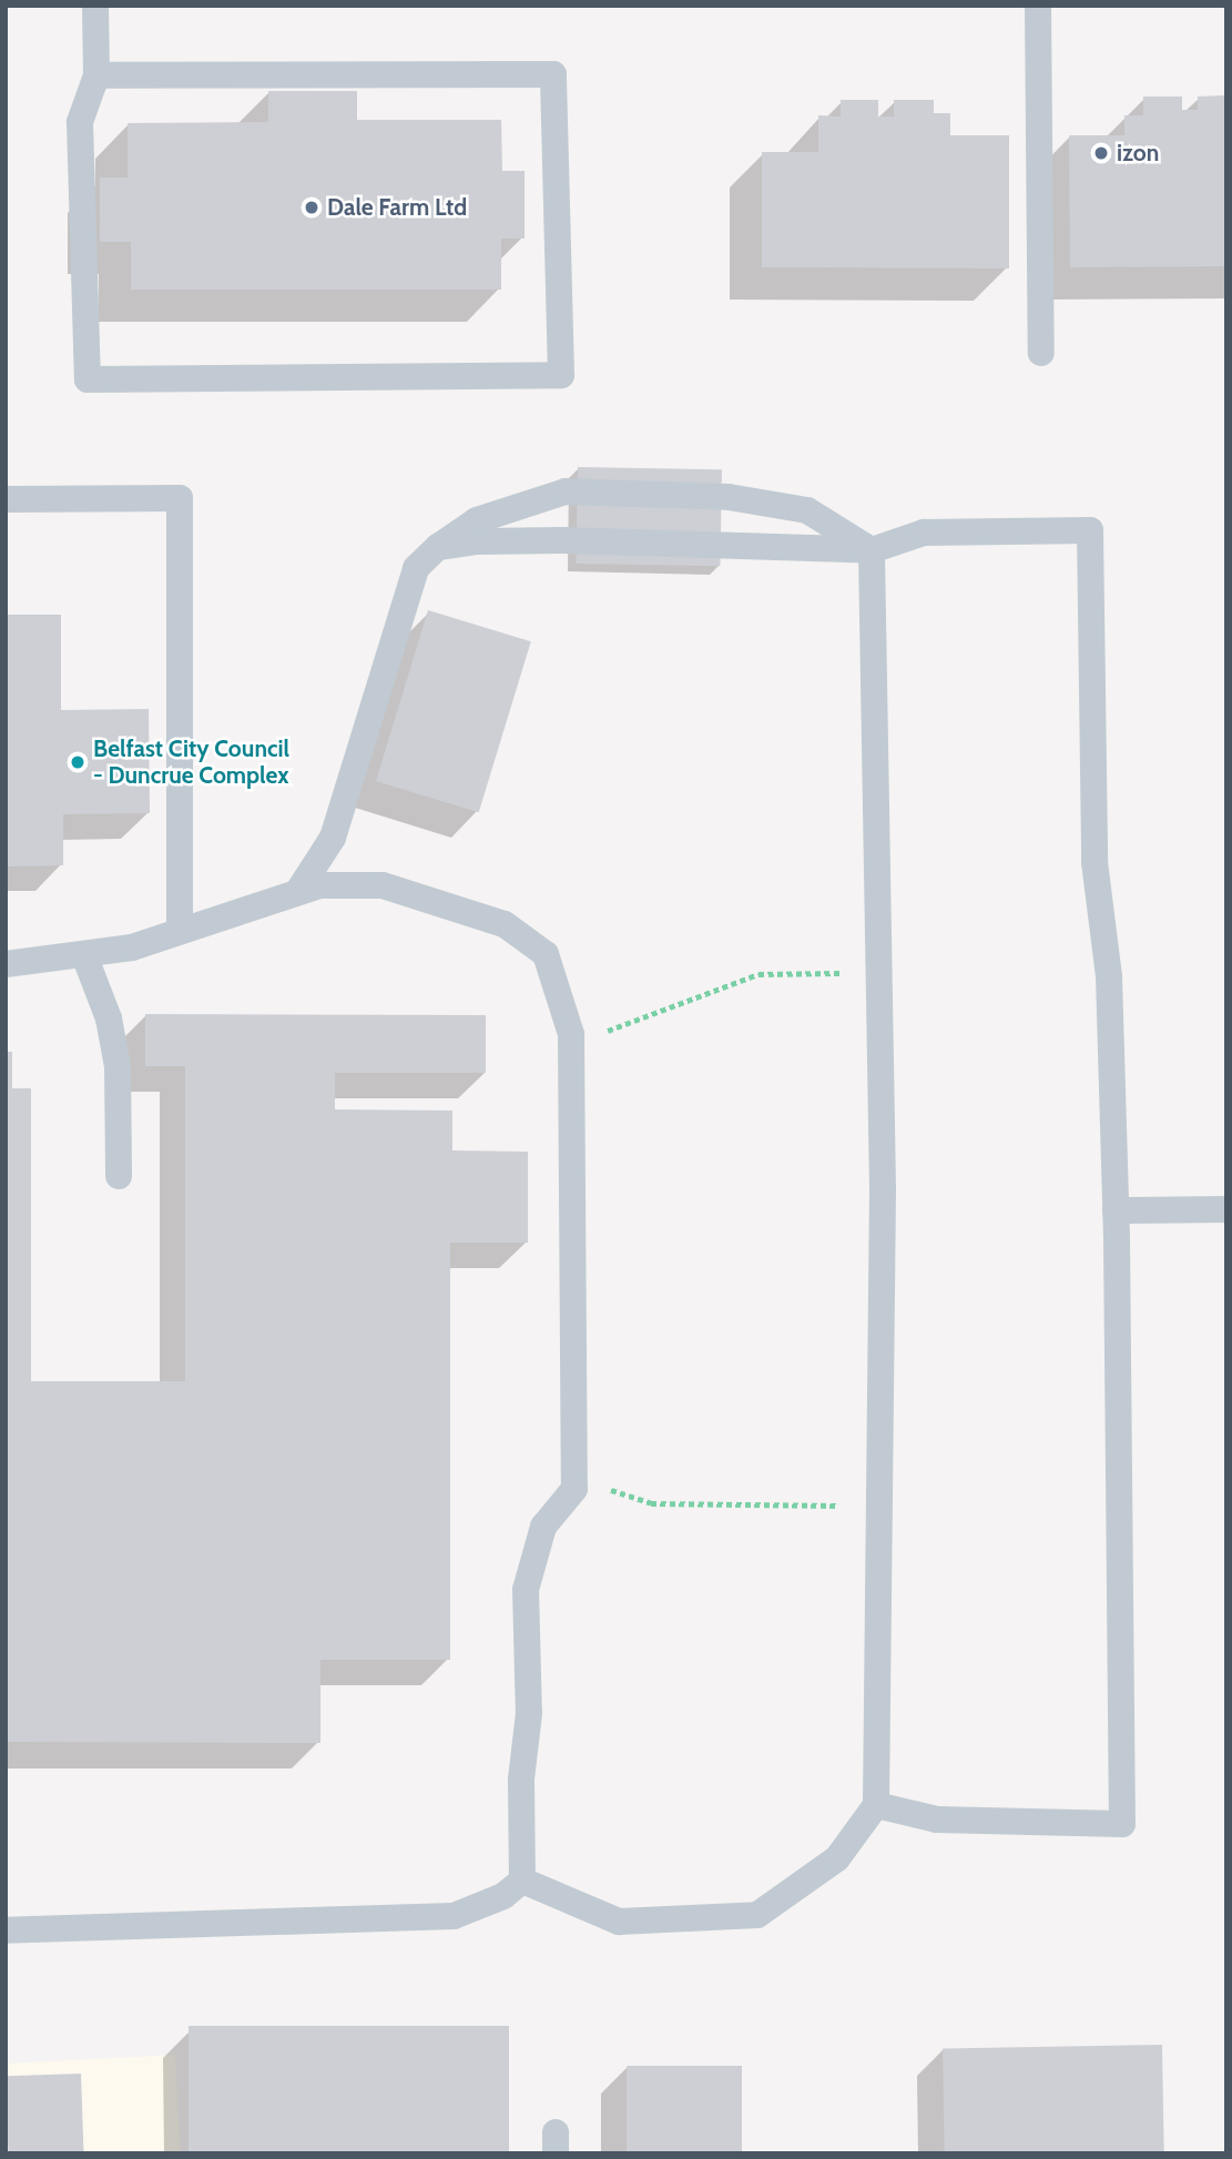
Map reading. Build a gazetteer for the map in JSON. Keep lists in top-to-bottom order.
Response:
{
  "places": ["izon", "Dale Farm Ltd", "Belfast City Council - Duncrue Complex"]
}
